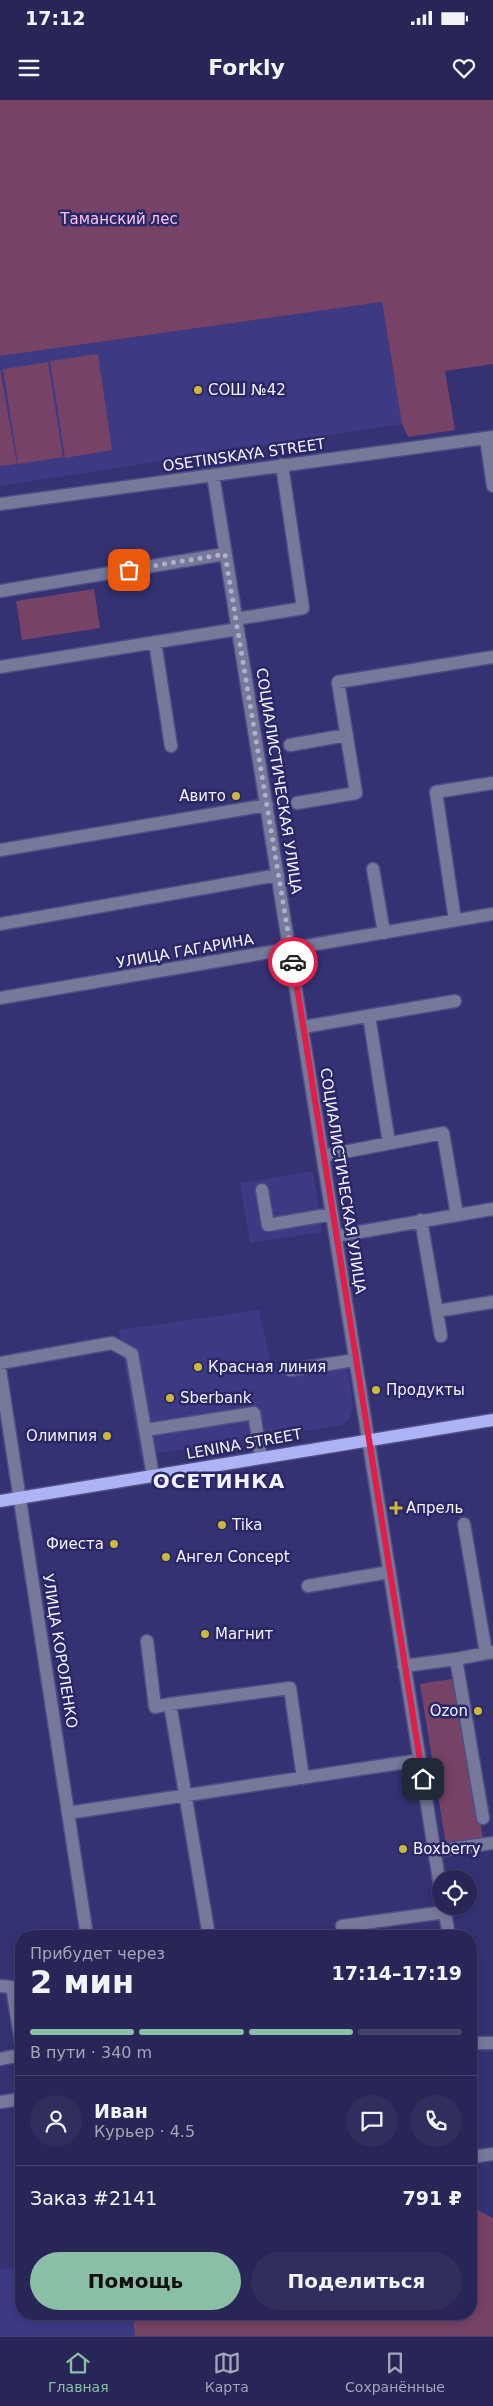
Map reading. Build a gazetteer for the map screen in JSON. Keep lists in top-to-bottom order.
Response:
{
  "streets": {
    "main road": ["LENINA STREET"],
    "street": [
      "OSETINSKAYA STREET",
      "СОЦИАЛИСТИЧЕСКАЯ УЛИЦА",
      "УЛИЦА ГАГАРИНА",
      "УЛИЦА КОРОЛЕНКО"
    ]
  },
  "crossings": [
    ["OSETINSKAYA STREET", "СОЦИАЛИСТИЧЕСКАЯ УЛИЦА"],
    ["СОЦИАЛИСТИЧЕСКАЯ УЛИЦА", "УЛИЦА ГАГАРИНА"],
    ["СОЦИАЛИСТИЧЕСКАЯ УЛИЦА", "LENINA STREET"],
    ["LENINA STREET", "УЛИЦА КОРОЛЕНКО"]
  ],
  "districts": ["ОСЕТИНКА"],
  "parks": ["Таманский лес"],
  "places": {
    "other": [
      "СОШ №42",
      "Авито",
      "Красная линия",
      "Продукты",
      "Sberbank",
      "Олимпия",
      "Tika",
      "Фиеста",
      "Ангел Concept",
      "Магнит",
      "Ozon",
      "Boxberry"
    ],
    "health": ["Апрель"]
  },
  "page": {
    "status": "17:12",
    "header": "Forkly",
    "heading": ["2 мин", "Прибудет через", "17:14–17:19"],
    "panel": [
      "Иван",
      "Курьер · 4.5",
      "Заказ #2141",
      "791 ₽"
    ],
    "bar": "В пути · 340 m",
    "buttons": ["Помощь", "Поделиться"],
    "tabs": ["Главная", "Карта", "Сохранённые"]
  }
}
